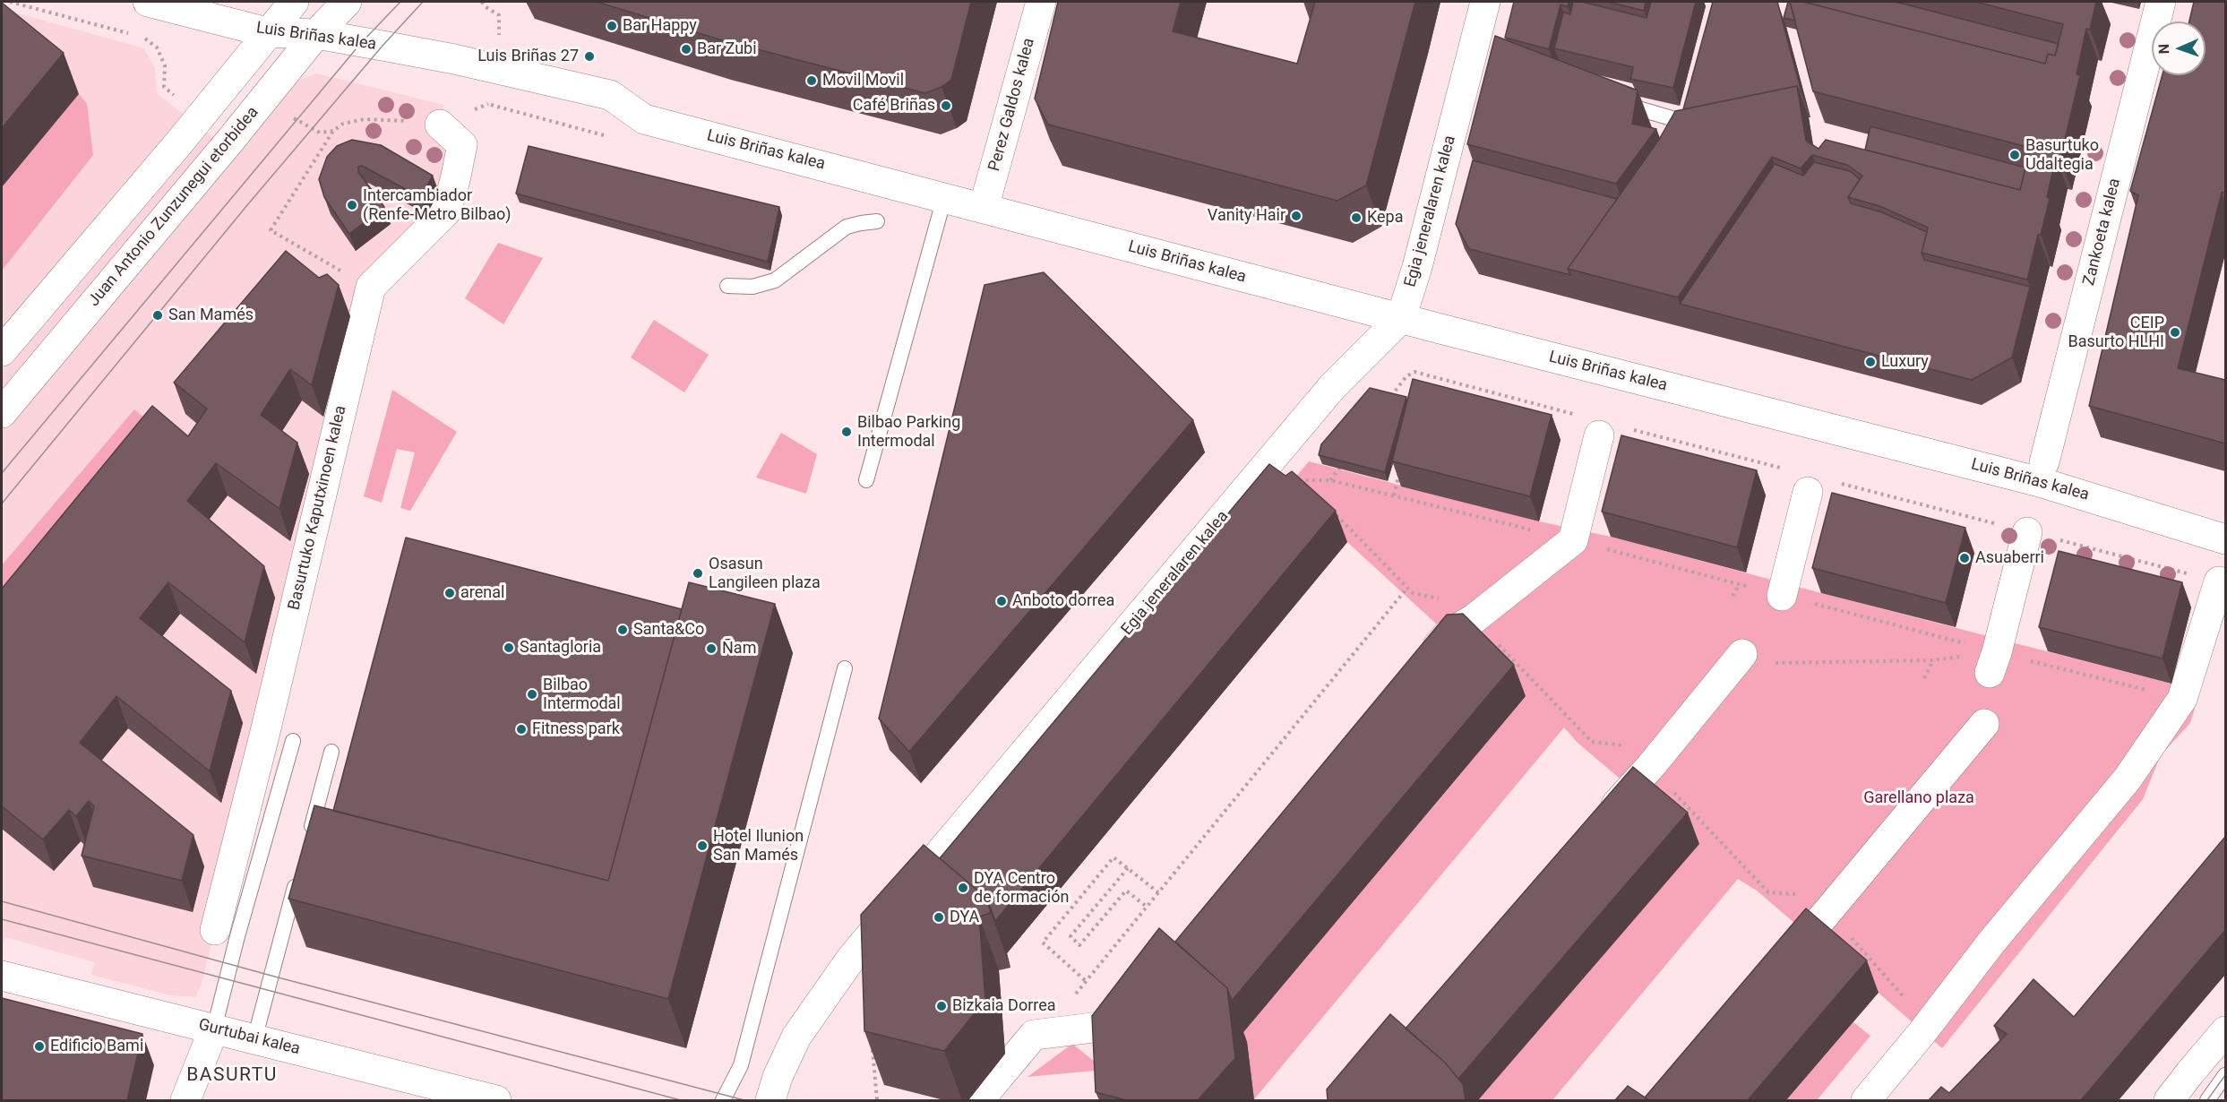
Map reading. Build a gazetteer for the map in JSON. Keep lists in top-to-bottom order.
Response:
{
  "streets": {
    "street": [
      "Luis Briñas kalea",
      "Perez Galdos kalea",
      "Juan Antonio Zunzunegui etorbidea",
      "Egia jeneralaren kalea",
      "Zankoeta kalea",
      "Basurtuko Kaputxinoen kalea",
      "Gurtubai kalea"
    ]
  },
  "crossings": [
    ["Luis Briñas kalea", "Perez Galdos kalea"],
    ["Luis Briñas kalea", "Juan Antonio Zunzunegui etorbidea"],
    ["Luis Briñas kalea", "Egia jeneralaren kalea"]
  ],
  "districts": ["BASURTU"],
  "parks": ["Garellano plaza"],
  "places": [
    "Bar Happy",
    "Bar Zubi",
    "Luis Briñas 27",
    "Movil Movil",
    "Café Briñas",
    "Basurtuko Udaltegia",
    "Intercambiador (Renfe-Metro Bilbao)",
    "Vanity Hair",
    "Kepa",
    "San Mamés",
    "CEIP Basurto HLHI",
    "Luxury",
    "Bilbao Parking Intermodal",
    "Asuaberri",
    "Osasun Langileen plaza",
    "arenal",
    "Anboto dorrea",
    "Santa&Co",
    "Santagloria",
    "Ñam",
    "Bilbao Intermodal",
    "Fitness park",
    "Hotel Ilunion San Mamés",
    "DYA Centro de formación",
    "DYA",
    "Bizkaia Dorrea",
    "Edificio Bami"
  ],
  "north": "left"
}
